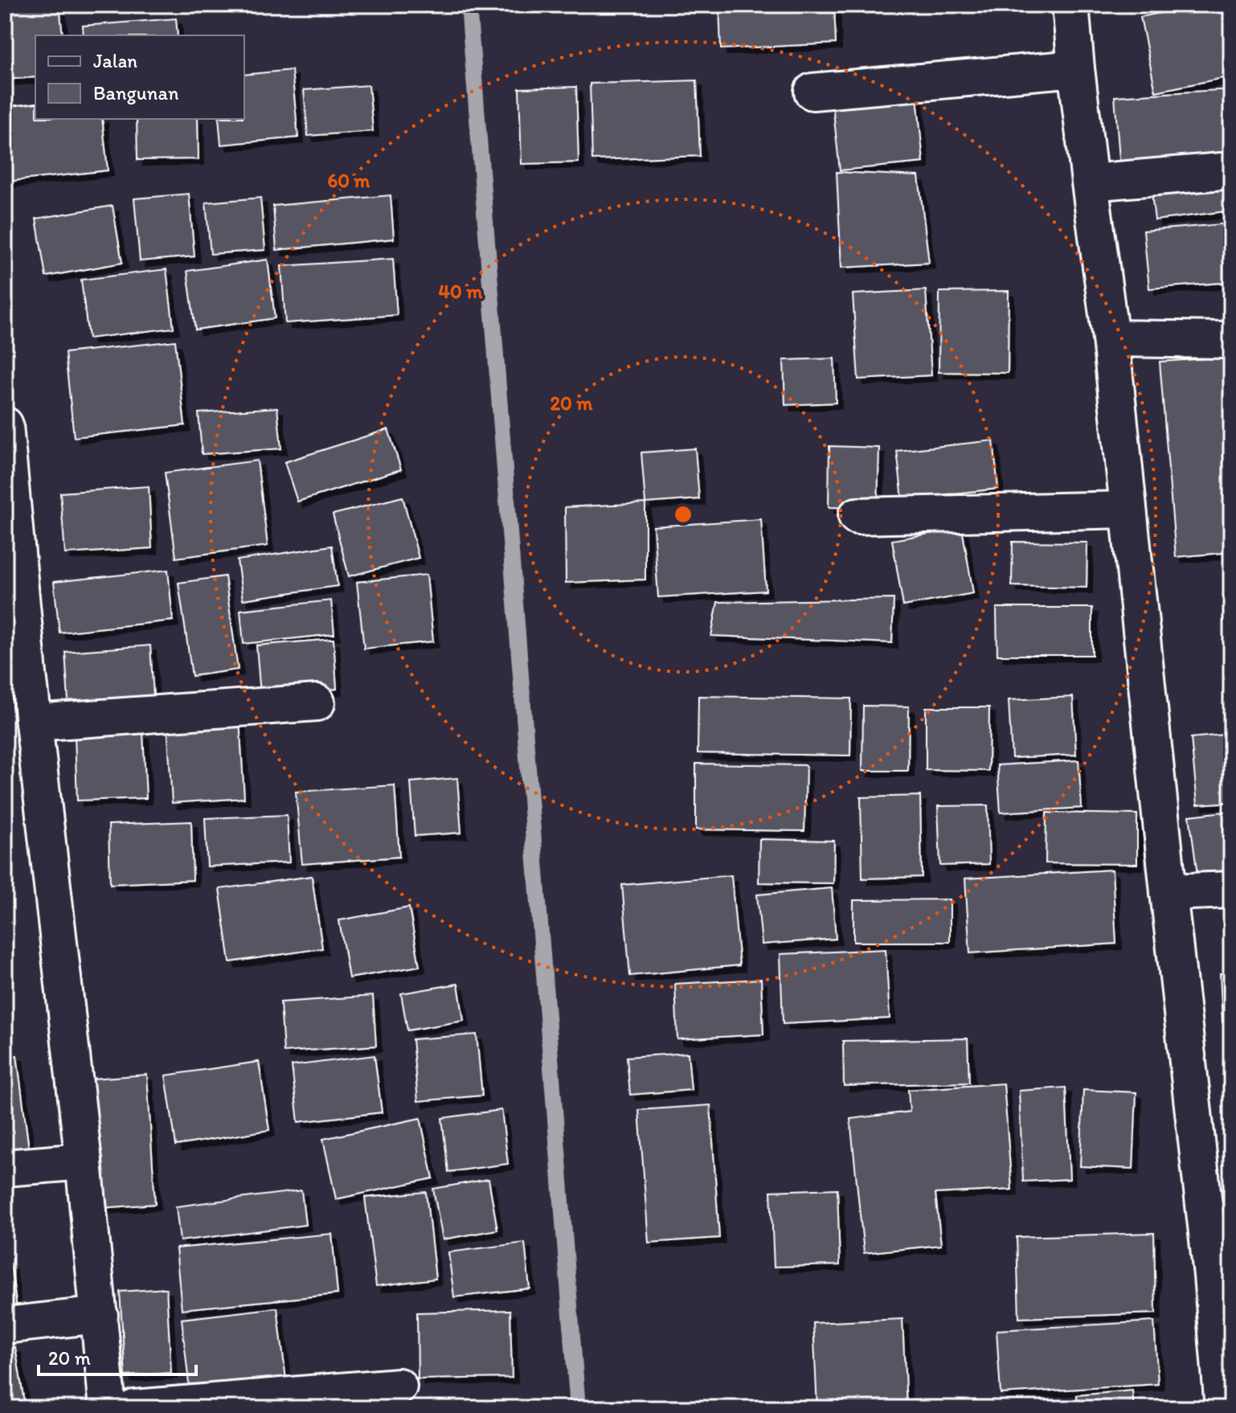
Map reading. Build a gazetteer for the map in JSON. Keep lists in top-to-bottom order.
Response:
{
  "legend": ["Jalan", "Bangunan"],
  "scale_bar": "20 m",
  "rings": ["60 m", "40 m", "20 m"]
}
